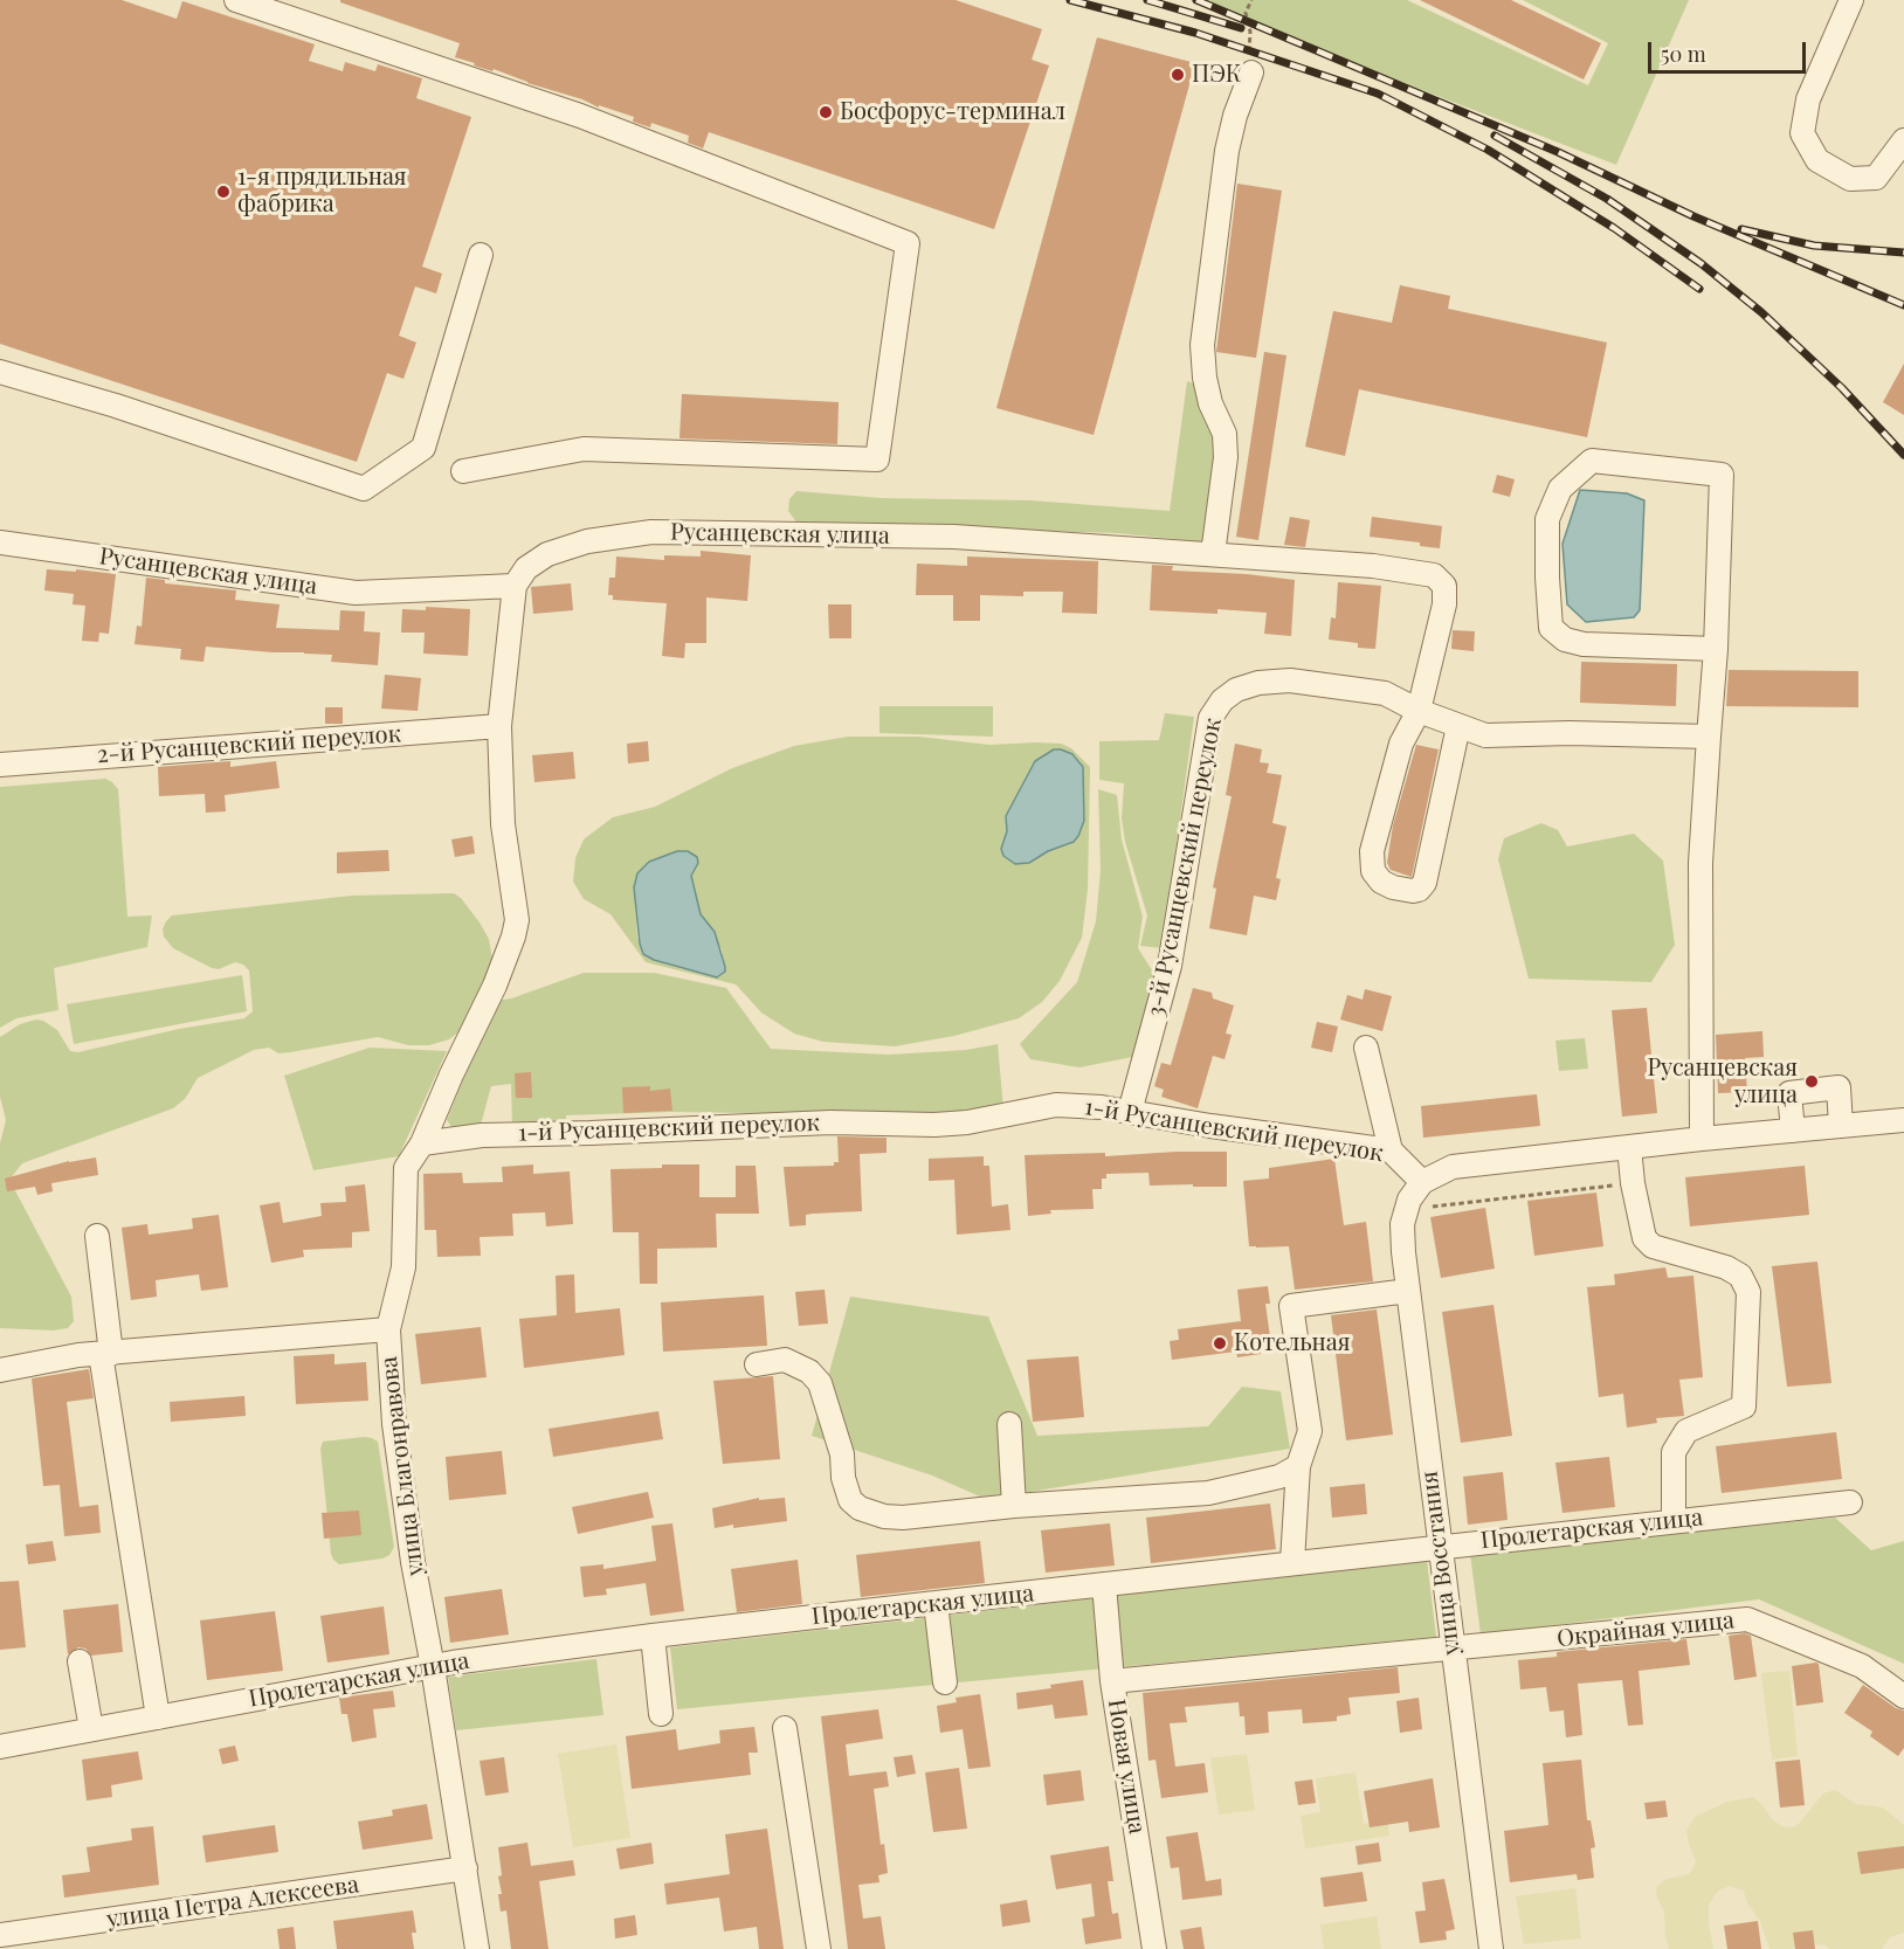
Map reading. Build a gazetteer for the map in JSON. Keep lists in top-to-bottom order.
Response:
{
  "streets": {
    "street": [
      "Русанцевская улица",
      "2-й Русанцевский переулок",
      "3-й Русанцевский переулок",
      "1-й Русанцевский переулок",
      "улица Благонравова",
      "Пролетарская улица",
      "улица Восстания",
      "Окрайная улица",
      "Новая улица",
      "улица Петра Алексеева"
    ]
  },
  "crossings": [
    ["Русанцевская улица", "3-й Русанцевский переулок"],
    ["Русанцевская улица", "улица Благонравова"],
    ["2-й Русанцевский переулок", "улица Благонравова"],
    ["3-й Русанцевский переулок", "1-й Русанцевский переулок"],
    ["1-й Русанцевский переулок", "улица Благонравова"],
    ["1-й Русанцевский переулок", "улица Восстания"],
    ["улица Благонравова", "Пролетарская улица"],
    ["улица Благонравова", "улица Петра Алексеева"],
    ["Пролетарская улица", "улица Восстания"],
    ["Пролетарская улица", "Новая улица"],
    ["улица Восстания", "Окрайная улица"],
    ["Окрайная улица", "Новая улица"]
  ],
  "places": [
    "ПЭК",
    "Босфорус-терминал",
    "1-я прядильная фабрика",
    "Русанцевская улица",
    "Котельная"
  ],
  "scale_bar": "50 m"
}
